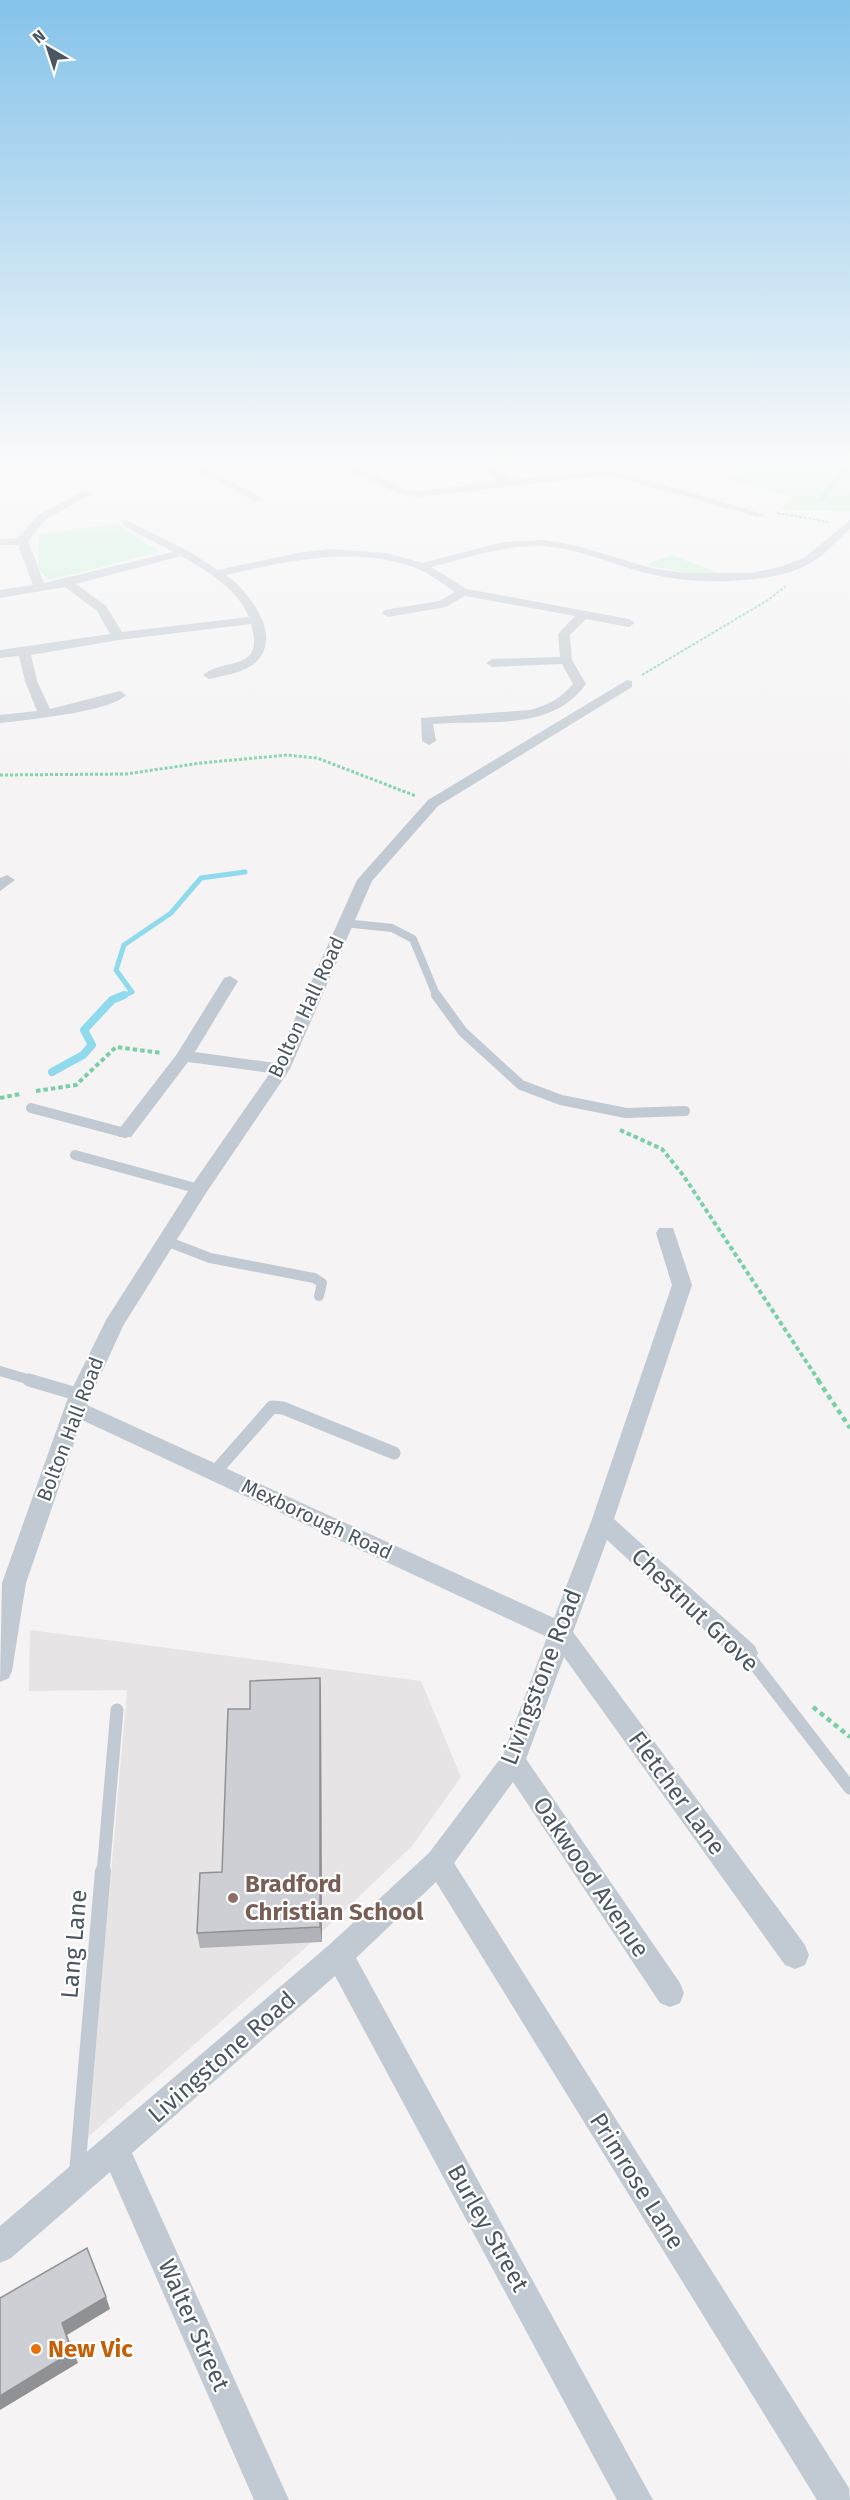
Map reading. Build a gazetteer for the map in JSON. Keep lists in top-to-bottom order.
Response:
{
  "streets": {
    "street": [
      "Bolton Hall Road",
      "Mexborough Road",
      "Chestnut Grove",
      "Livingstone Road",
      "Fletcher Lane",
      "Oakwood Avenue",
      "Primrose Lane",
      "Burley Street",
      "Walter Street"
    ],
    "lane": ["Lang Lane"]
  },
  "crossings": [
    ["Bolton Hall Road", "Mexborough Road"],
    ["Mexborough Road", "Livingstone Road"],
    ["Mexborough Road", "Fletcher Lane"],
    ["Chestnut Grove", "Livingstone Road"],
    ["Livingstone Road", "Fletcher Lane"],
    ["Livingstone Road", "Oakwood Avenue"],
    ["Livingstone Road", "Lang Lane"],
    ["Livingstone Road", "Primrose Lane"],
    ["Livingstone Road", "Burley Street"],
    ["Livingstone Road", "Walter Street"]
  ],
  "places": ["Bradford Christian School", "New Vic"],
  "north": "top left"
}
